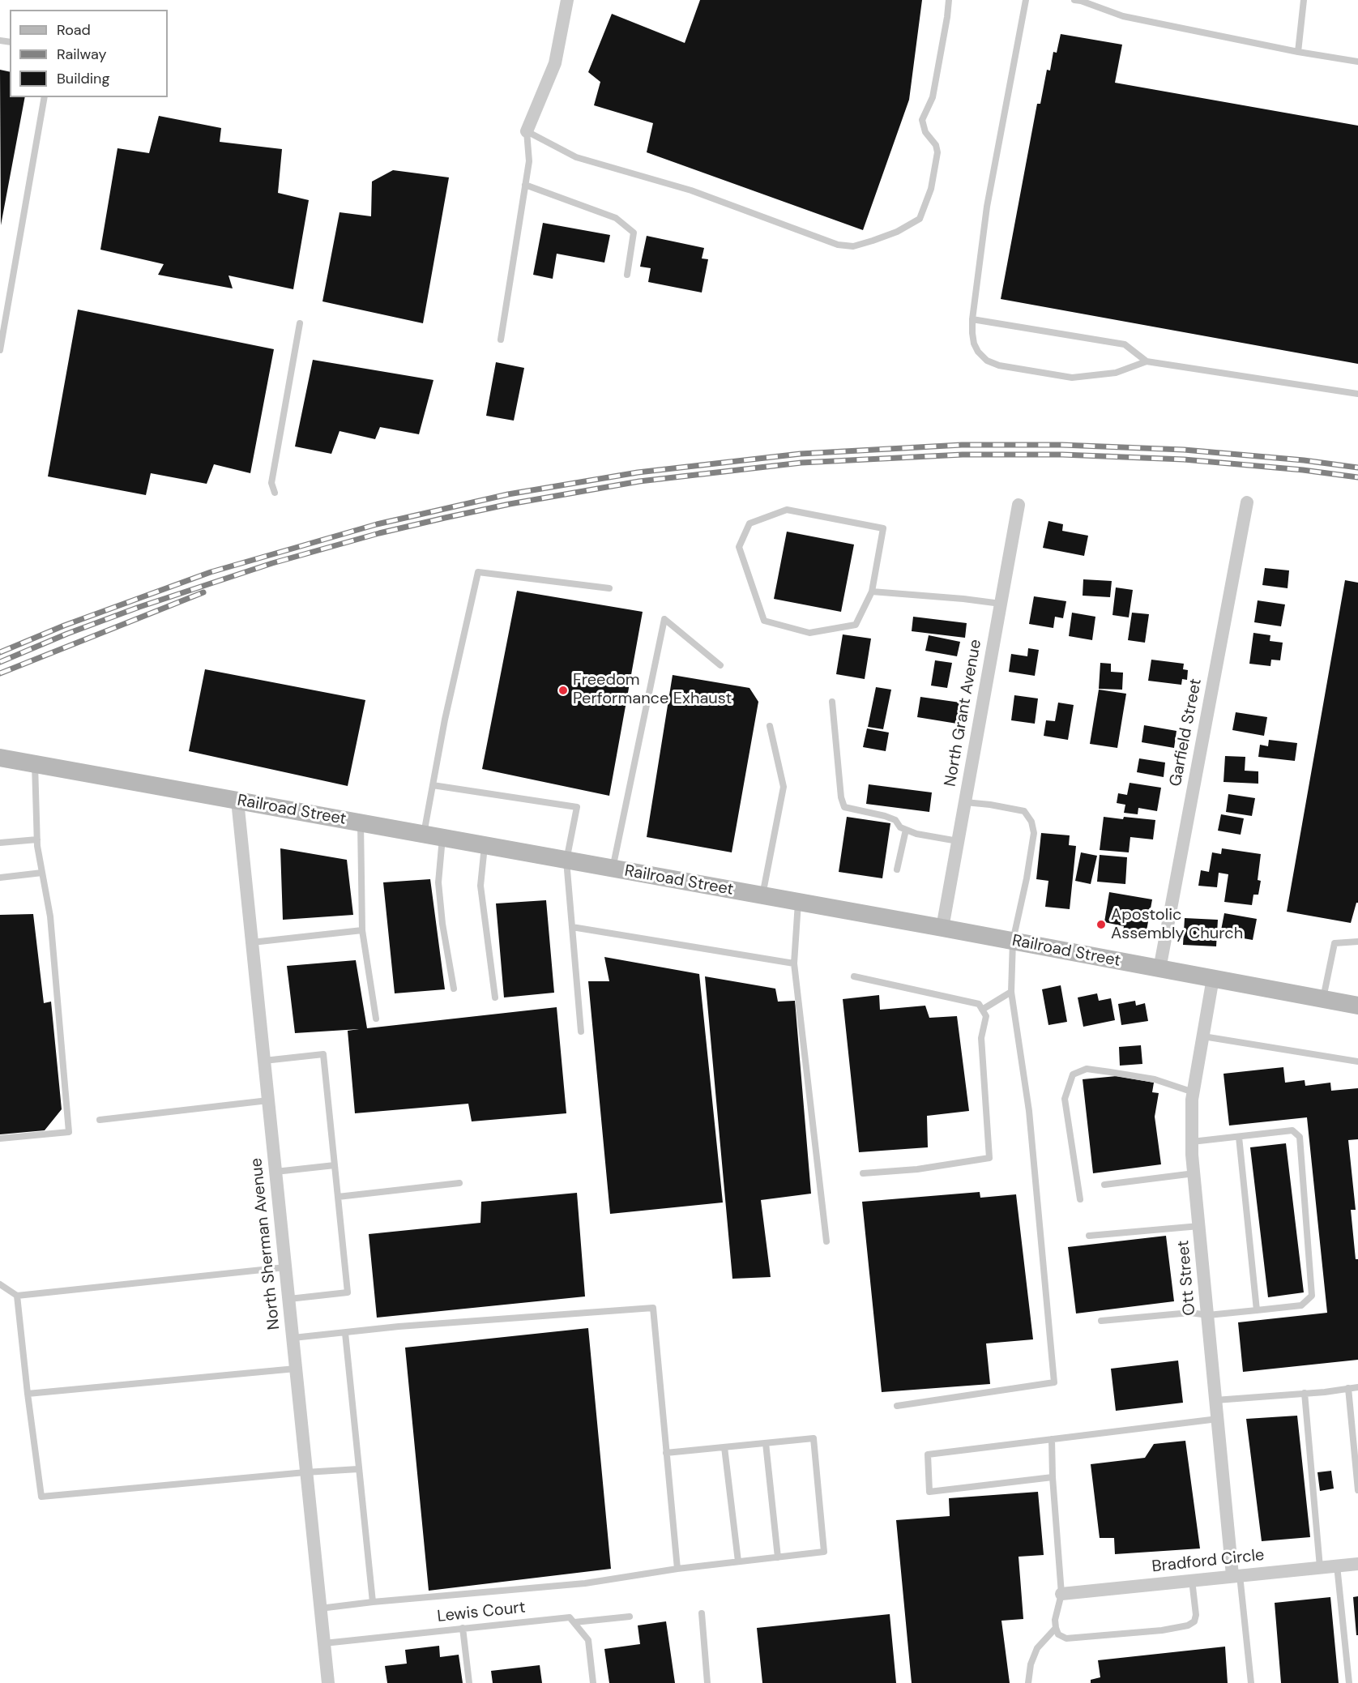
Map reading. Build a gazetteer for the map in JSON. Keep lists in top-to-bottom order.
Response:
{
  "streets": {
    "main road": ["Railroad Street"],
    "street": [
      "North Grant Avenue",
      "Garfield Street",
      "North Sherman Avenue",
      "Ott Street",
      "Bradford Circle"
    ],
    "lane": ["Lewis Court"]
  },
  "crossings": [
    ["North Grant Avenue", "Railroad Street"],
    ["Garfield Street", "Railroad Street"],
    ["Railroad Street", "North Sherman Avenue"],
    ["Railroad Street", "Ott Street"],
    ["North Sherman Avenue", "Lewis Court"],
    ["Ott Street", "Bradford Circle"]
  ],
  "places": ["Freedom Performance Exhaust", "Apostolic Assembly Church"],
  "legend": ["Road", "Railway", "Building"]
}
